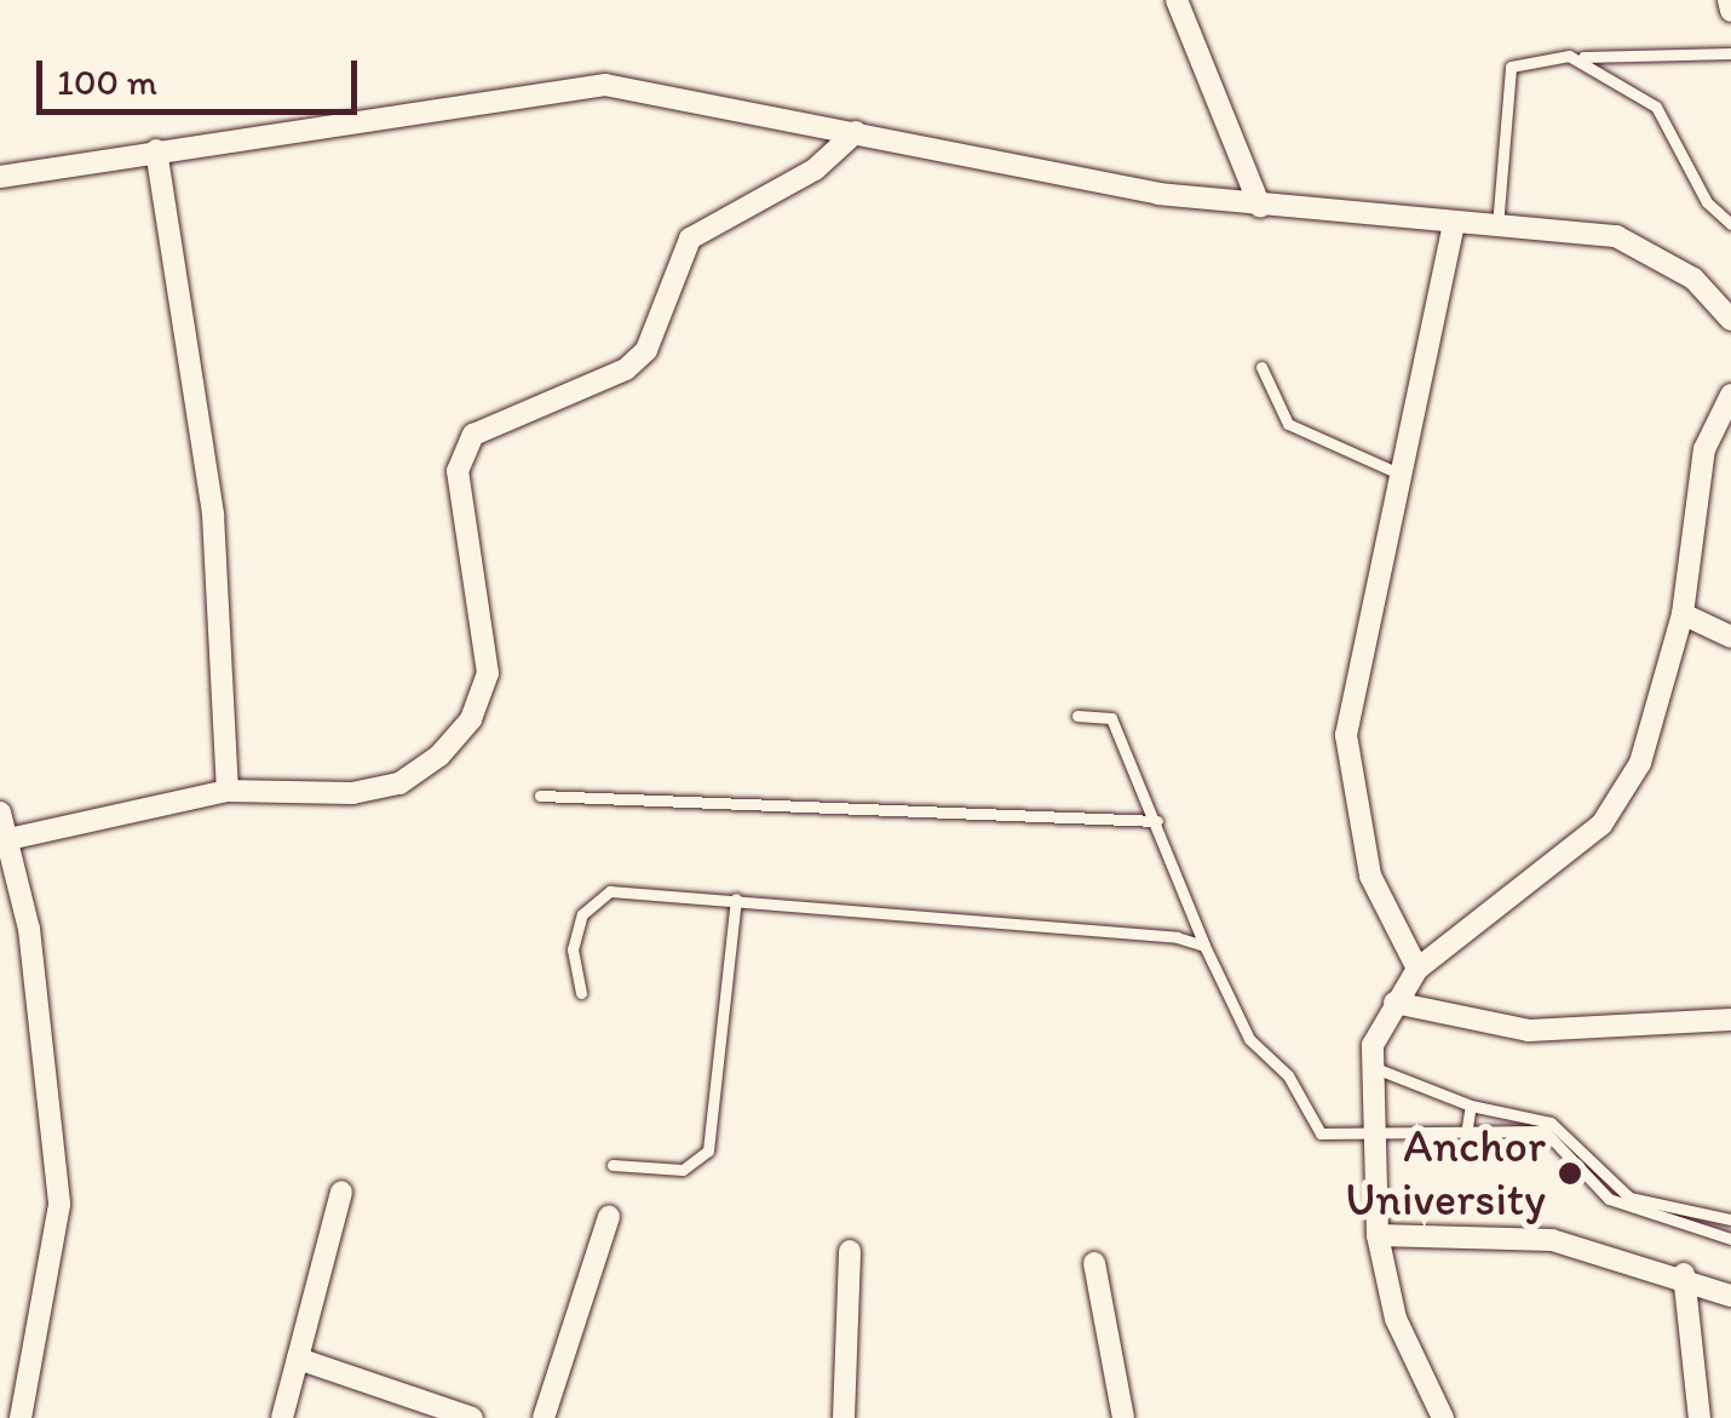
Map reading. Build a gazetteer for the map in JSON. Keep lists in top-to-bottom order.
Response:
{
  "places": ["Anchor University"],
  "scale_bar": "100 m"
}
